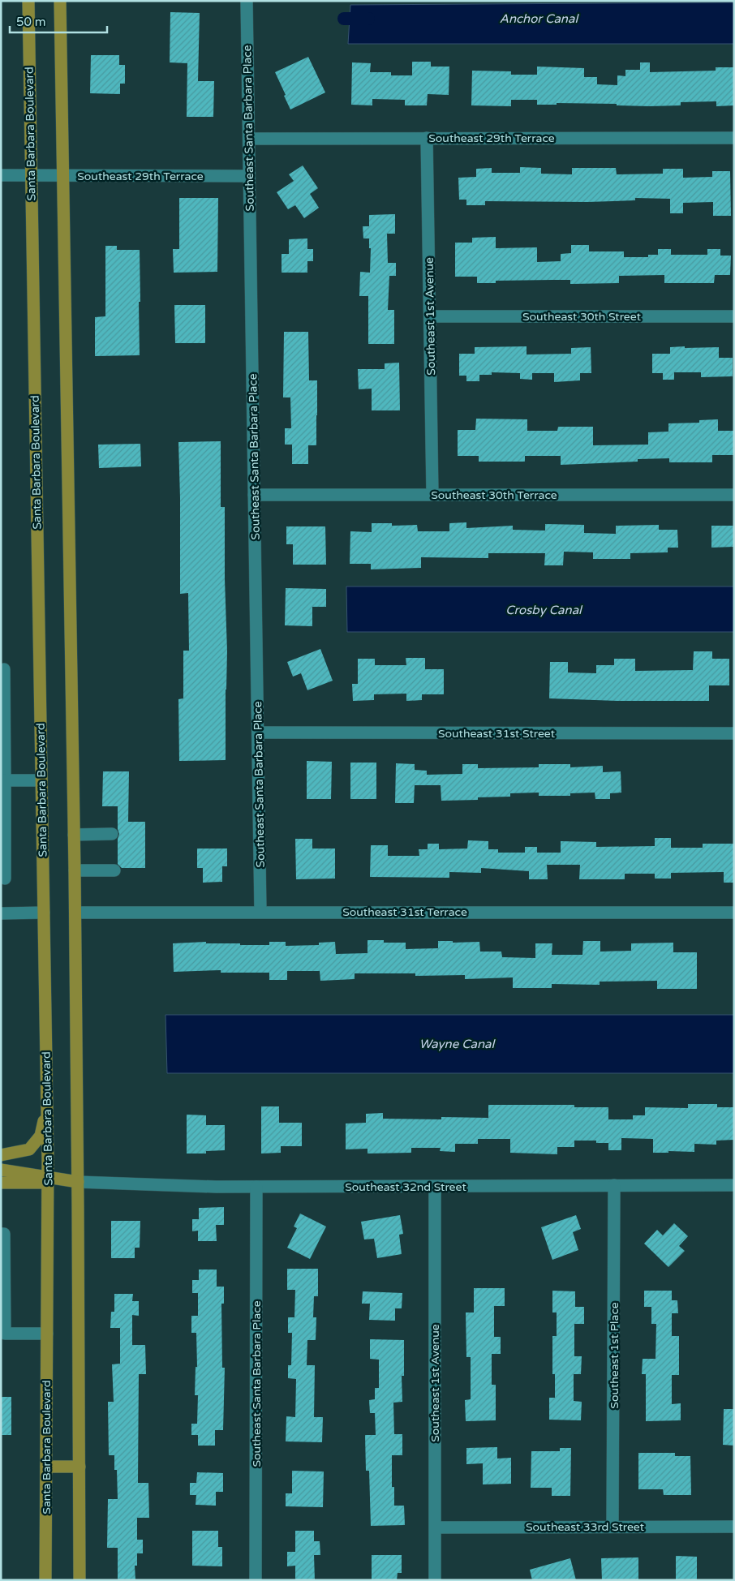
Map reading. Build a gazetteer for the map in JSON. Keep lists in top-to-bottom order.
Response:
{
  "streets": {
    "main road": ["Santa Barbara Boulevard"],
    "street": [
      "Southeast Santa Barbara Place",
      "Southeast 29th Terrace",
      "Southeast 1st Avenue",
      "Southeast 30th Street",
      "Southeast 30th Terrace",
      "Southeast 31st Street",
      "Southeast 31st Terrace",
      "Southeast 32nd Street",
      "Southeast 1st Place",
      "Southeast 33rd Street"
    ]
  },
  "crossings": [
    ["Southeast Santa Barbara Place", "Southeast 29th Terrace"],
    ["Southeast Santa Barbara Place", "Southeast 30th Terrace"],
    ["Southeast Santa Barbara Place", "Southeast 31st Street"],
    ["Southeast Santa Barbara Place", "Southeast 31st Terrace"],
    ["Southeast Santa Barbara Place", "Southeast 32nd Street"],
    ["Santa Barbara Boulevard", "Southeast 29th Terrace"],
    ["Southeast 29th Terrace", "Southeast 1st Avenue"],
    ["Southeast 1st Avenue", "Southeast 30th Street"],
    ["Southeast 1st Avenue", "Southeast 30th Terrace"],
    ["Southeast 1st Avenue", "Southeast 32nd Street"],
    ["Southeast 1st Avenue", "Southeast 33rd Street"],
    ["Southeast 32nd Street", "Southeast 1st Place"],
    ["Southeast 1st Place", "Southeast 33rd Street"]
  ],
  "water": ["Anchor Canal", "Crosby Canal", "Wayne Canal"],
  "scale_bar": "50 m"
}
